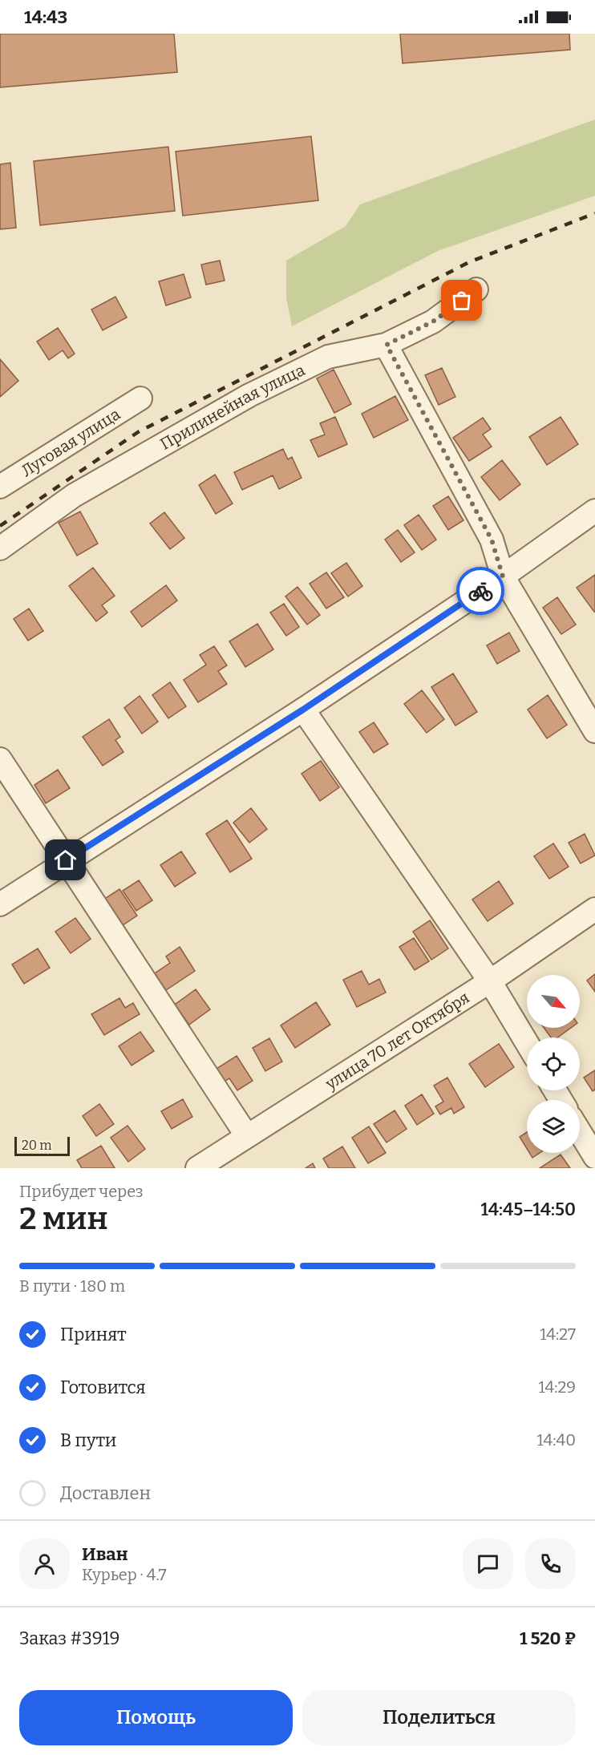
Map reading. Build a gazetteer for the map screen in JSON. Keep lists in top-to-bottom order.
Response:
{
  "streets": {
    "street": ["Прилинейная улица", "Луговая улица", "улица 70 лет Октября"]
  },
  "scale_bar": "20 m",
  "north": "bottom right",
  "page": {
    "status": "14:43",
    "scale": "20 m",
    "heading": ["2 мин", "Прибудет через", "14:45–14:50"],
    "panel": [
      "Иван",
      "Курьер · 4.7",
      "Заказ #3919",
      "1 520 ₽"
    ],
    "bar": "В пути · 180 m",
    "list": [
      ["Принят", "14:27"],
      ["Готовится", "14:29"],
      ["В пути", "14:40"],
      "Доставлен"
    ],
    "buttons": ["Помощь", "Поделиться"]
  }
}
